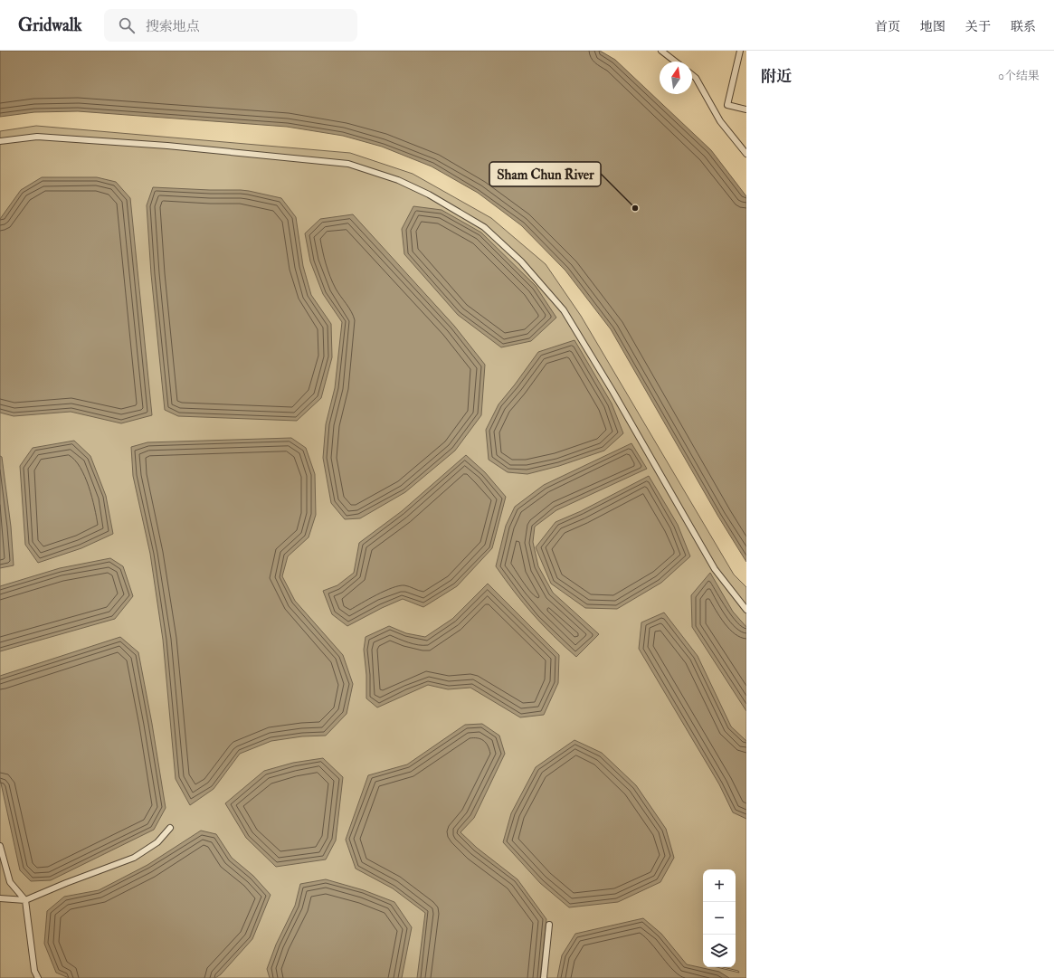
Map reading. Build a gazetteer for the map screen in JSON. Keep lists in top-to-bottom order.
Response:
{
  "places": ["Sham Chun River"],
  "north": "top",
  "page": {
    "header": "Gridwalk",
    "search": "搜索地点",
    "nav": [
      "首页",
      "地图",
      "关于",
      "联系"
    ],
    "heading": ["附近", "0个结果"],
    "map_buttons": ["+", "−"]
  }
}
